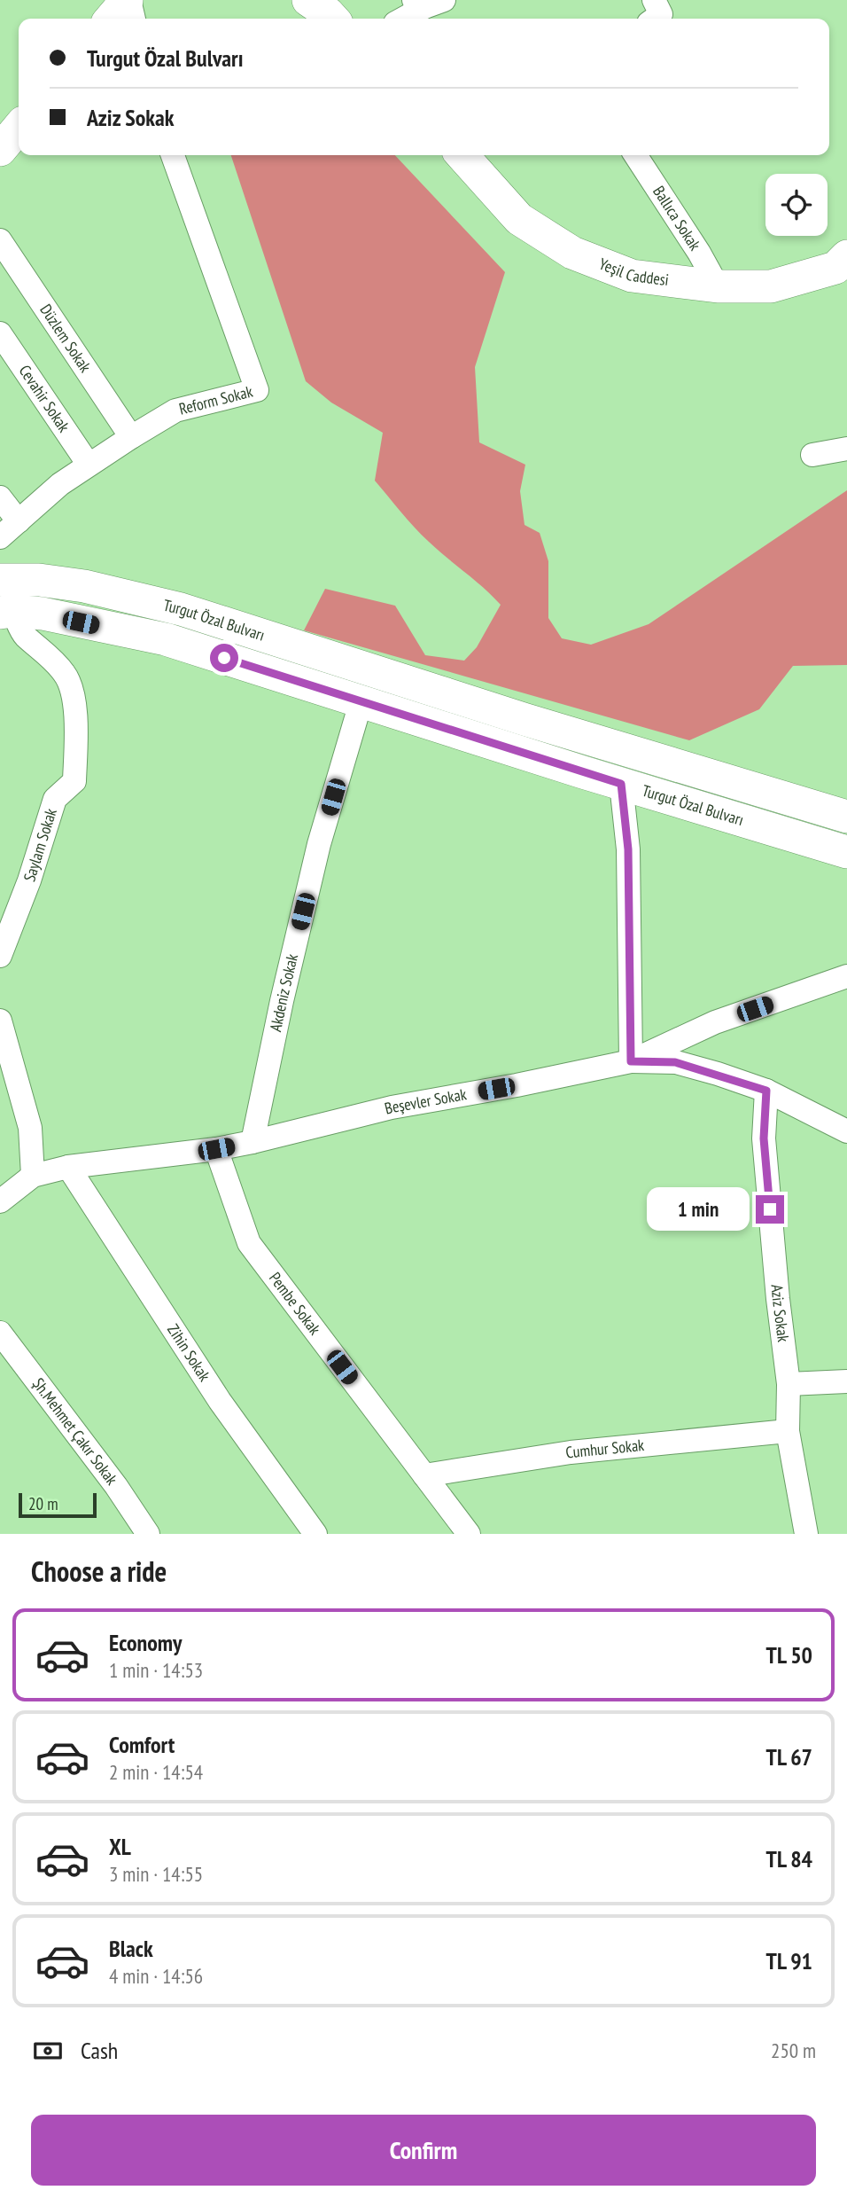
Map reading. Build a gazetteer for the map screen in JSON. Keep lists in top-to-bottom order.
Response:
{
  "streets": {
    "street": [
      "Ballıca Sokak",
      "Yeşil Caddesi",
      "Düzlem Sokak",
      "Cevahir Sokak",
      "Reform Sokak",
      "Turgut Özal Bulvarı",
      "Saylam Sokak",
      "Akdeniz Sokak",
      "Beşevler Sokak",
      "Pembe Sokak",
      "Aziz Sokak",
      "Zihin Sokak",
      "Şh.Mehmet Çakır Sokak",
      "Cumhur Sokak"
    ]
  },
  "crossings": [
    ["Ballıca Sokak", "Yeşil Caddesi"],
    ["Düzlem Sokak", "Reform Sokak"],
    ["Cevahir Sokak", "Reform Sokak"],
    ["Turgut Özal Bulvarı", "Saylam Sokak"],
    ["Turgut Özal Bulvarı", "Akdeniz Sokak"],
    ["Akdeniz Sokak", "Beşevler Sokak"],
    ["Beşevler Sokak", "Pembe Sokak"],
    ["Beşevler Sokak", "Zihin Sokak"],
    ["Pembe Sokak", "Cumhur Sokak"],
    ["Aziz Sokak", "Cumhur Sokak"]
  ],
  "scale_bar": "20 m",
  "page": {
    "banner": ["Turgut Özal Bulvarı", "Aziz Sokak"],
    "bubble": "1 min",
    "scale": "20 m",
    "heading": "Choose a ride",
    "list": [
      {
        "name": "Economy",
        "note": "1 min · 14:53",
        "value": "TL 50"
      },
      {
        "name": "Comfort",
        "note": "2 min · 14:54",
        "value": "TL 67"
      },
      {
        "name": "XL",
        "note": "3 min · 14:55",
        "value": "TL 84"
      },
      {
        "name": "Black",
        "note": "4 min · 14:56",
        "value": "TL 91"
      }
    ],
    "pay": ["Cash", "250 m"],
    "buttons": "Confirm"
  }
}
